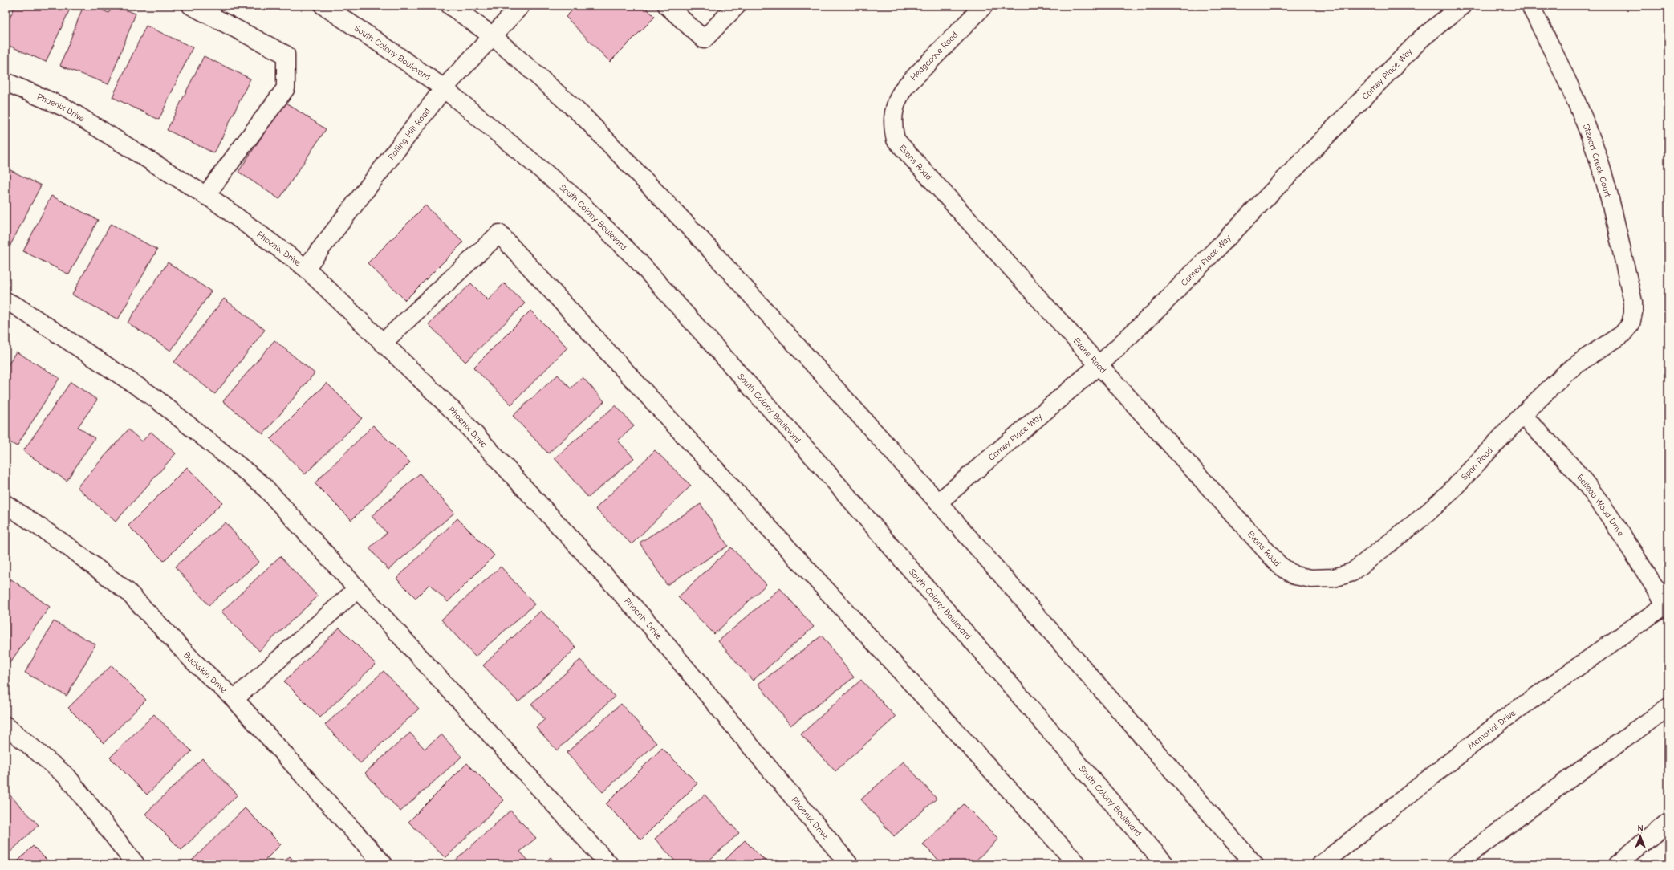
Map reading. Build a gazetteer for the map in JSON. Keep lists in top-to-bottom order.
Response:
{
  "streets": {
    "street": [
      "South Colony Boulevard",
      "Hedgecoxe Road",
      "Camey Place Way",
      "Phoenix Drive",
      "Rolling Hill Road",
      "Stewart Creek Court",
      "Evans Road",
      "Span Road",
      "Belleau Wood Drive",
      "Buckskin Drive",
      "Memorial Drive"
    ]
  },
  "crossings": [
    ["South Colony Boulevard", "Rolling Hill Road"],
    ["Hedgecoxe Road", "Evans Road"],
    ["Camey Place Way", "Evans Road"],
    ["Phoenix Drive", "Rolling Hill Road"],
    ["Stewart Creek Court", "Span Road"],
    ["Evans Road", "Span Road"],
    ["Span Road", "Belleau Wood Drive"],
    ["Belleau Wood Drive", "Memorial Drive"]
  ],
  "north": "top"
}
